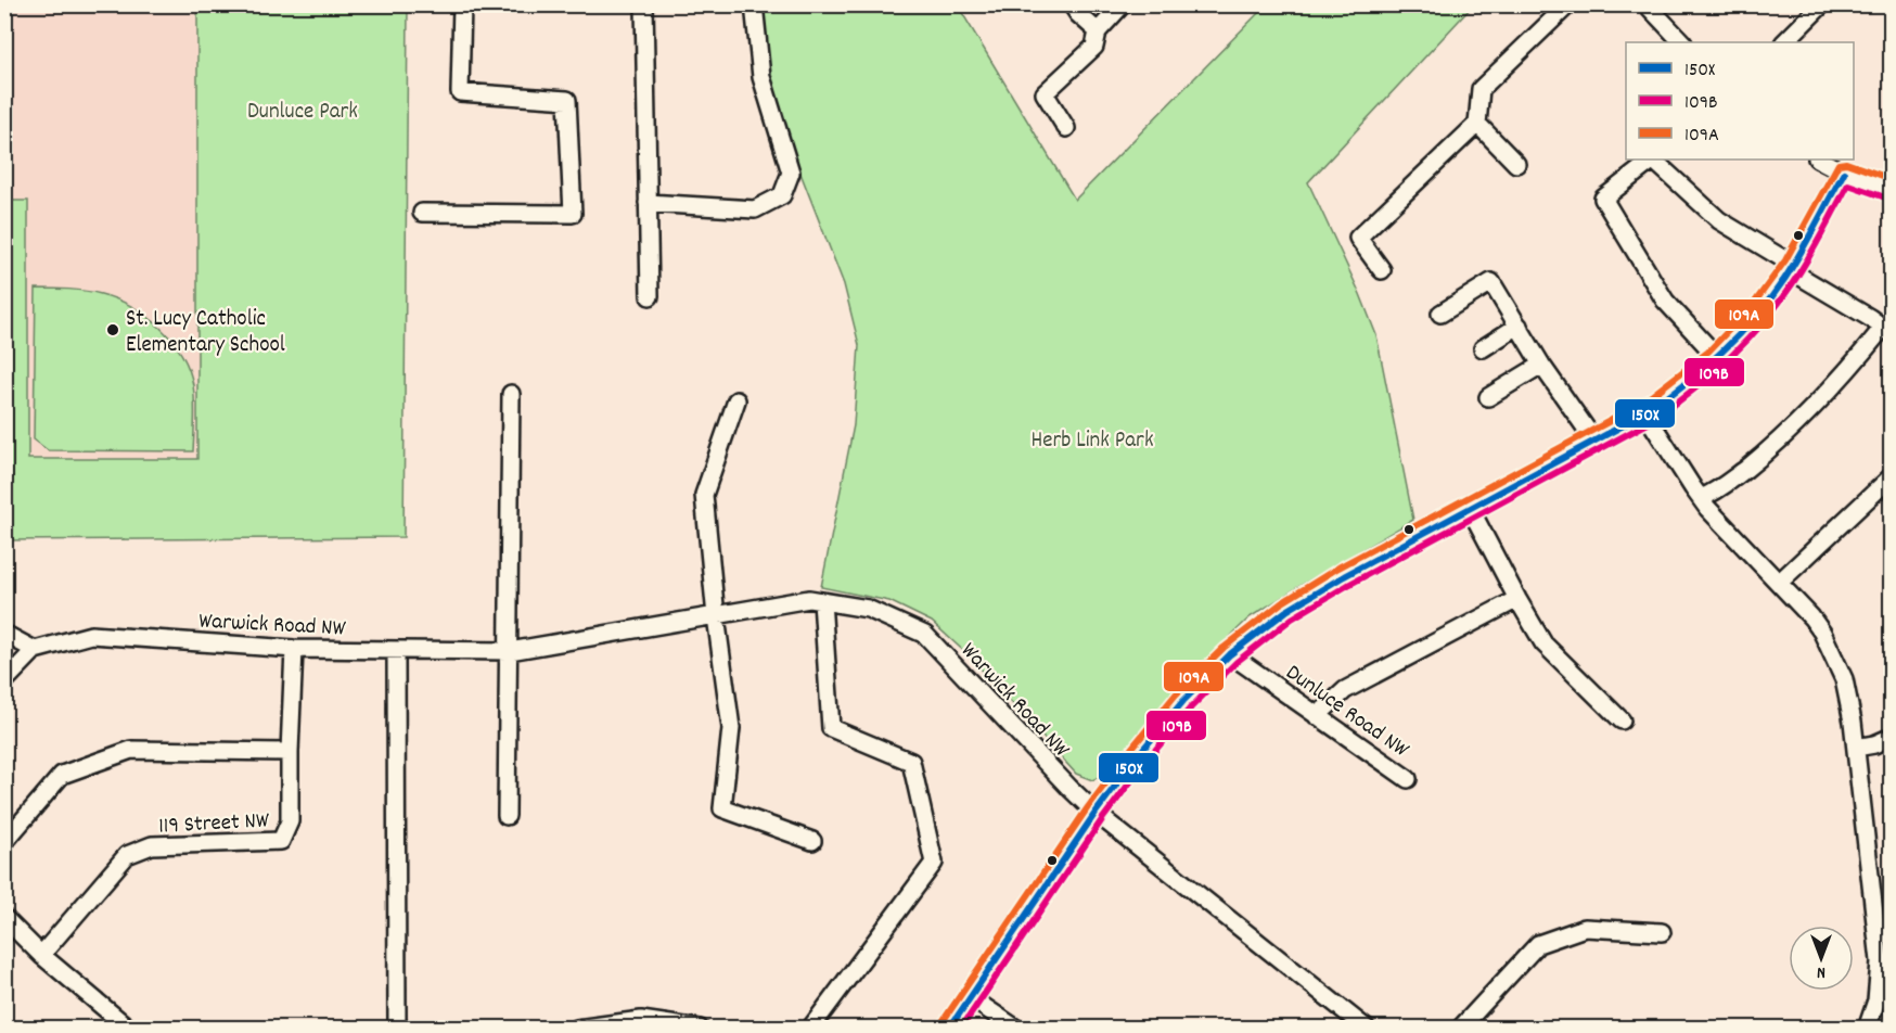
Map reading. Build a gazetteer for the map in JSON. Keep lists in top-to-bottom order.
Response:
{
  "streets": {
    "street": ["Warwick Road NW", "Dunluce Road NW", "119 Street NW"]
  },
  "crossings": [
    ["Warwick Road NW", "119 Street NW"]
  ],
  "parks": ["Dunluce Park", "Herb Link Park"],
  "places": ["St. Lucy Catholic Elementary School"],
  "lines": ["transit line 109A", "transit line 150X", "transit line 109B"],
  "legend": ["150X", "109B", "109A"],
  "north": "bottom"
}
